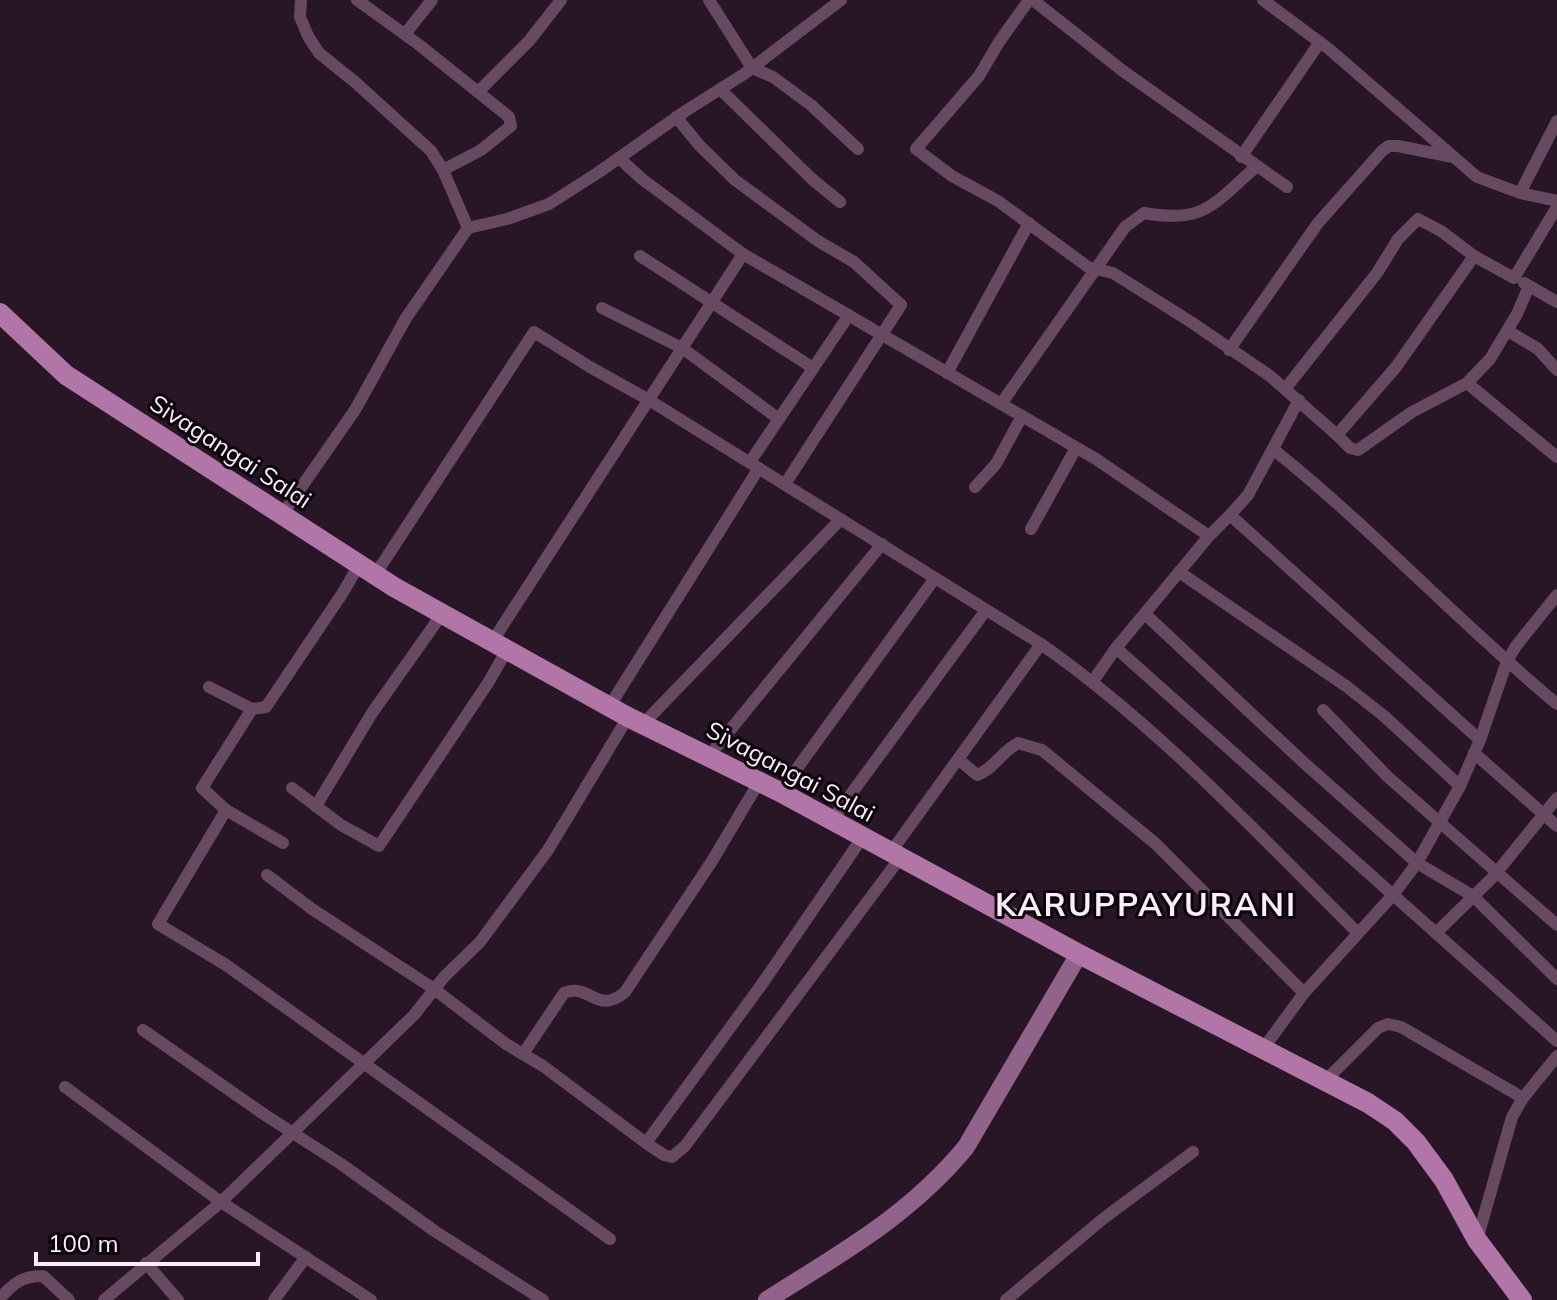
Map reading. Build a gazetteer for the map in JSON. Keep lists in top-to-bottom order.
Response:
{
  "streets": {
    "main road": ["Sivagangai Salai"]
  },
  "districts": ["KARUPPAYURANI"],
  "scale_bar": "100 m"
}
